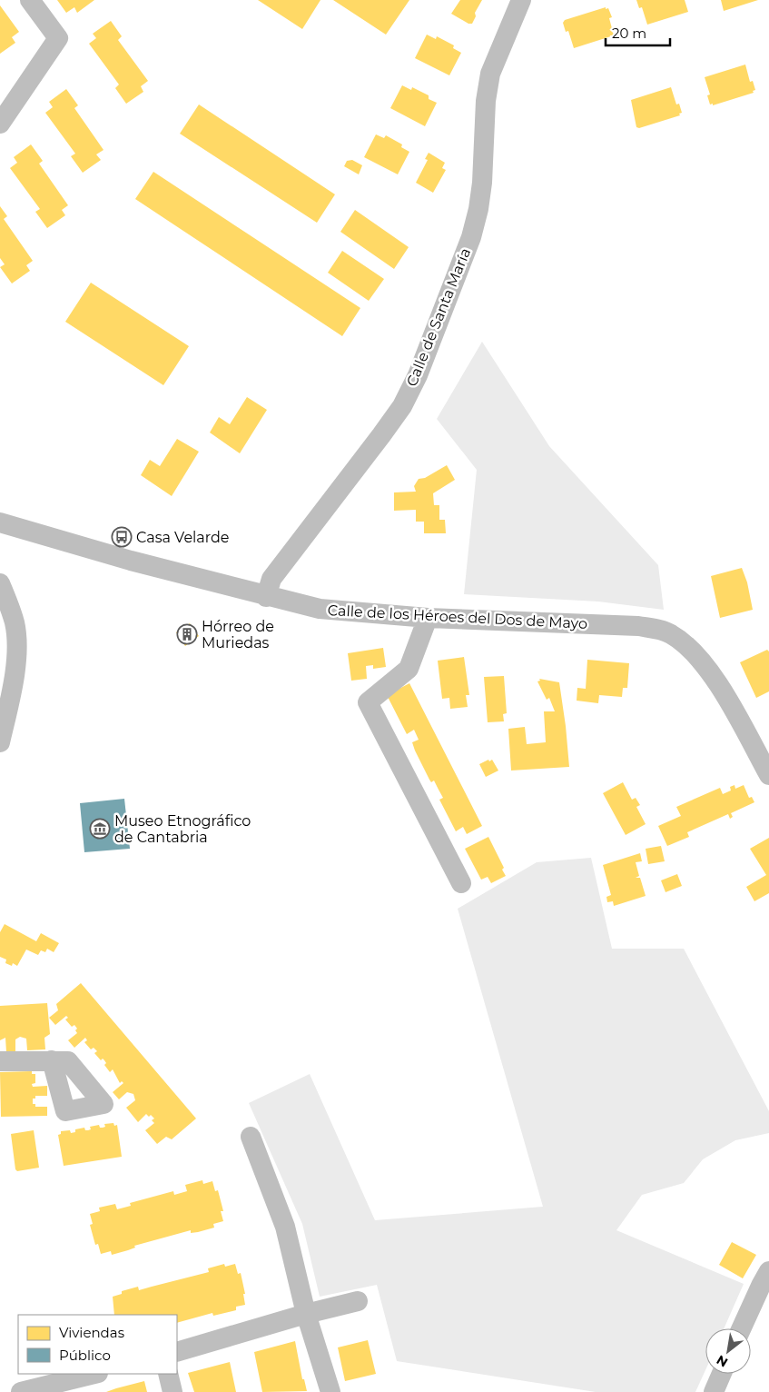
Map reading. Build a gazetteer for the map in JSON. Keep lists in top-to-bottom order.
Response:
{
  "streets": {
    "street": ["Calle de Santa María", "Calle de los Héroes del Dos de Mayo"]
  },
  "crossings": [
    ["Calle de Santa María", "Calle de los Héroes del Dos de Mayo"]
  ],
  "places": {
    "bus stop": ["Casa Velarde"],
    "building": ["Hórreo de Muriedas"],
    "museum": ["Museo Etnográfico de Cantabria"]
  },
  "legend": ["Viviendas", "Público"],
  "scale_bar": "20 m",
  "north": "bottom left"
}
